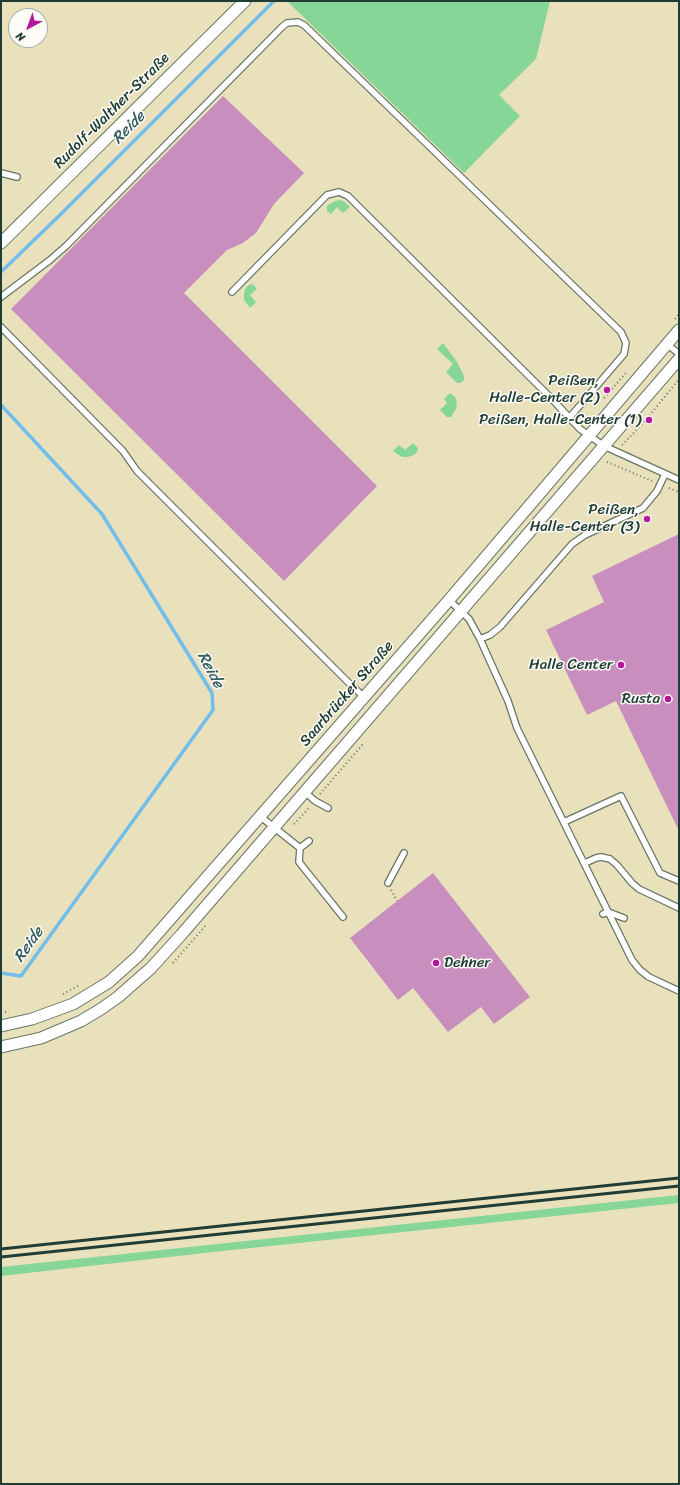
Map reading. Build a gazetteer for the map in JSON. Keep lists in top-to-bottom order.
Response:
{
  "streets": {
    "street": ["Rudolf-Walther-Straße", "Saarbrücker Straße"]
  },
  "water": ["Reide"],
  "places": [
    "Peißen, Halle-Center (2)",
    "Peißen, Halle-Center (1)",
    "Peißen, Halle-Center (3)",
    "Halle Center",
    "Rusta",
    "Dehner"
  ],
  "north": "bottom left"
}
